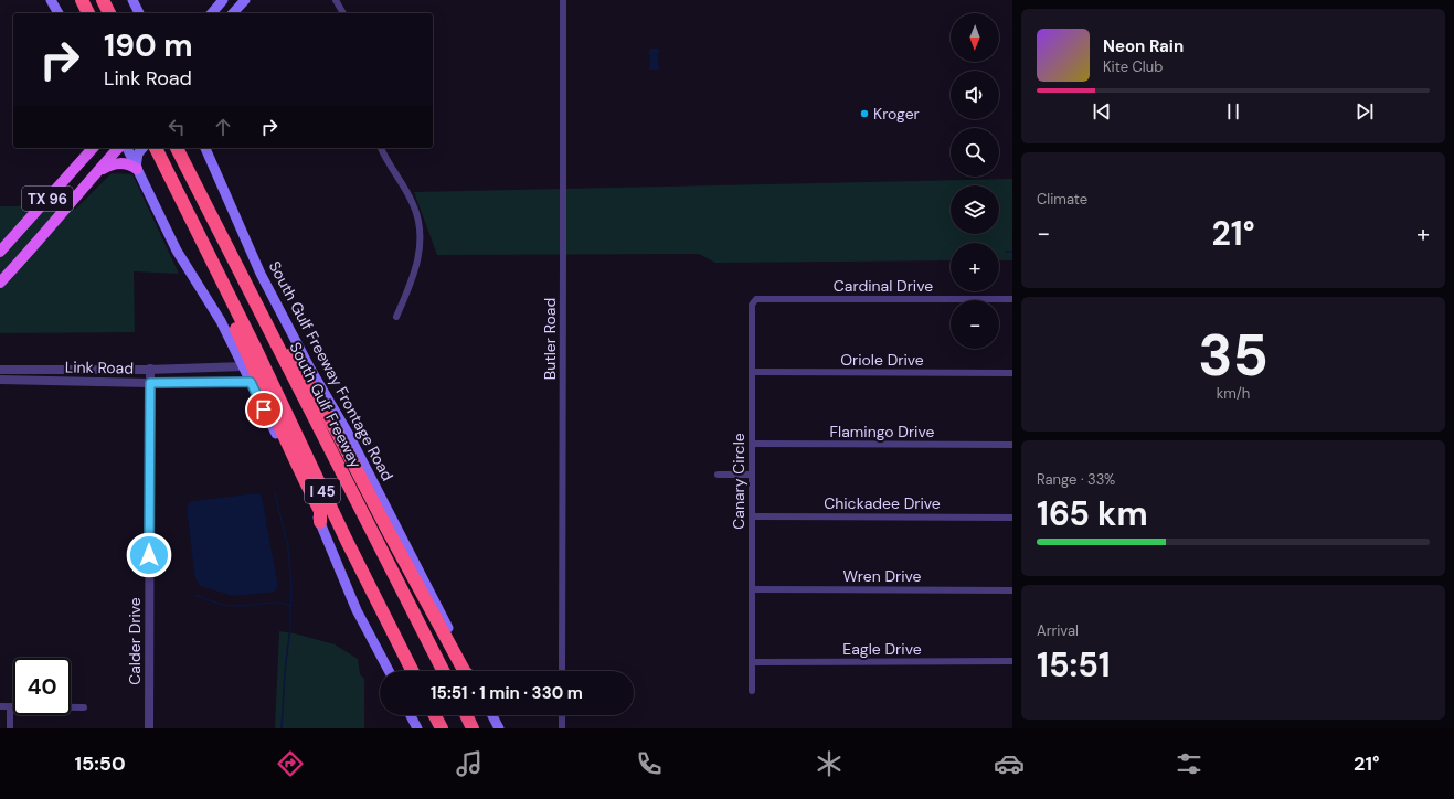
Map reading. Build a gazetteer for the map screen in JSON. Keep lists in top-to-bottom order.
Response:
{
  "streets": {
    "highway": ["South Gulf Freeway", "I 45"],
    "main road": ["TX 96", "South Gulf Freeway Frontage Road"],
    "street": [
      "Cardinal Drive",
      "Butler Road",
      "Oriole Drive",
      "Link Road",
      "Flamingo Drive",
      "Canary Circle",
      "Chickadee Drive",
      "Wren Drive",
      "Calder Drive",
      "Eagle Drive"
    ]
  },
  "crossings": [
    ["Cardinal Drive", "Canary Circle"],
    ["Oriole Drive", "Canary Circle"],
    ["Link Road", "Calder Drive"],
    ["Flamingo Drive", "Canary Circle"],
    ["Canary Circle", "Chickadee Drive"],
    ["Canary Circle", "Wren Drive"],
    ["Canary Circle", "Eagle Drive"]
  ],
  "places": ["Kroger"],
  "north": "bottom",
  "page": {
    "map_buttons": ["+", "−"],
    "turn": ["190 m", "Link Road"],
    "song": ["Neon Rain", "Kite Club"],
    "tile": [
      "Climate",
      ["35", "km/h"],
      ["Range · 33%", "165 km"],
      ["Arrival", "15:51"]
    ],
    "heat": ["−", "21°", "+"],
    "limit": "40",
    "trip": "15:51 · 1 min · 330 m",
    "tabs": ["15:50", "21°"]
  }
}
